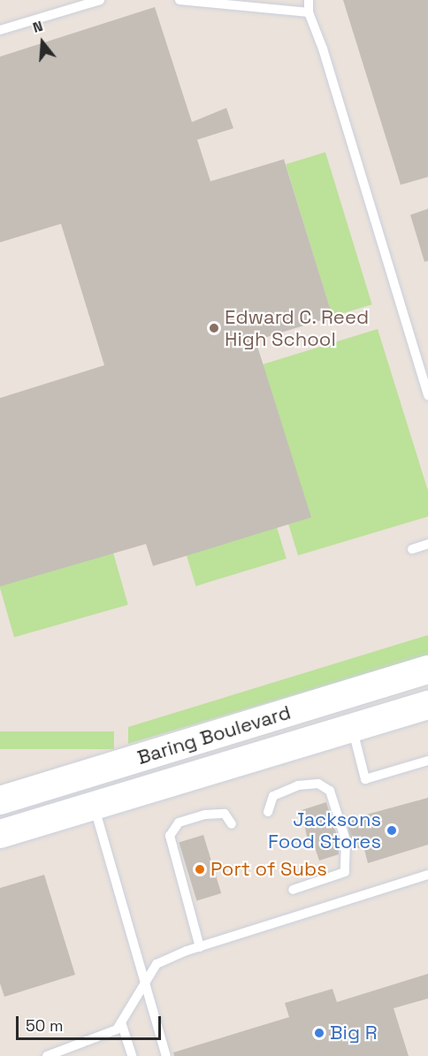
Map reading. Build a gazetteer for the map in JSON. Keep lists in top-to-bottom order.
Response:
{
  "streets": {
    "main road": ["Baring Boulevard"]
  },
  "places": [
    "Edward C. Reed High School",
    "Jacksons Food Stores",
    "Port of Subs",
    "Big R"
  ],
  "scale_bar": "50 m",
  "north": "top"
}
